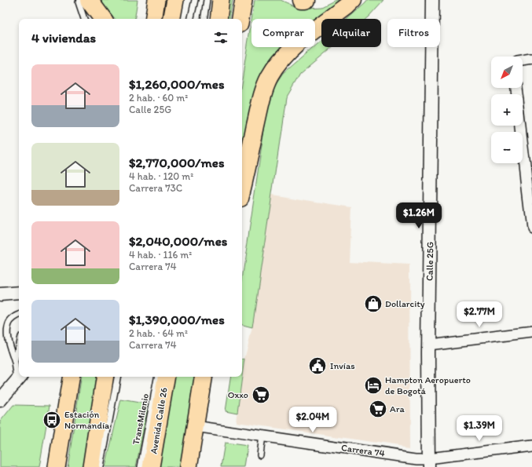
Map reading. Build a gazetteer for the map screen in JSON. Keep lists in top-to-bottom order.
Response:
{
  "streets": {
    "main road": ["Avenida Calle 26"],
    "street": ["Calle 25G", "Carrera 74"],
    "lane": ["TransMilenio"]
  },
  "crossings": [
    ["Calle 25G", "Carrera 74"]
  ],
  "places": {
    "shop": ["Dollarcity"],
    "public building": ["Invías"],
    "hotel": ["Hampton Aeropuerto de Bogotá"],
    "supermarket": ["Oxxo", "Ara"],
    "bus stop": ["Estación Normandía"]
  },
  "north": "bottom left",
  "page": {
    "chip": ["Comprar", "Alquilar", "Filtros"],
    "heading": "4 viviendas",
    "map_buttons": ["+", "−"],
    "list": [
      {
        "name": "$1,260,000/mes",
        "note": "2 hab. · 60 m² · Calle 25G"
      },
      {
        "name": "$2,770,000/mes",
        "note": "4 hab. · 120 m² · Carrera 73C"
      },
      {
        "name": "$2,040,000/mes",
        "note": "4 hab. · 116 m² · Carrera 74"
      },
      {
        "name": "$1,390,000/mes",
        "note": "2 hab. · 64 m² · Carrera 74"
      }
    ],
    "price": [
      "$1.26M",
      "$2.77M",
      "$2.04M",
      "$1.39M"
    ]
  }
}
